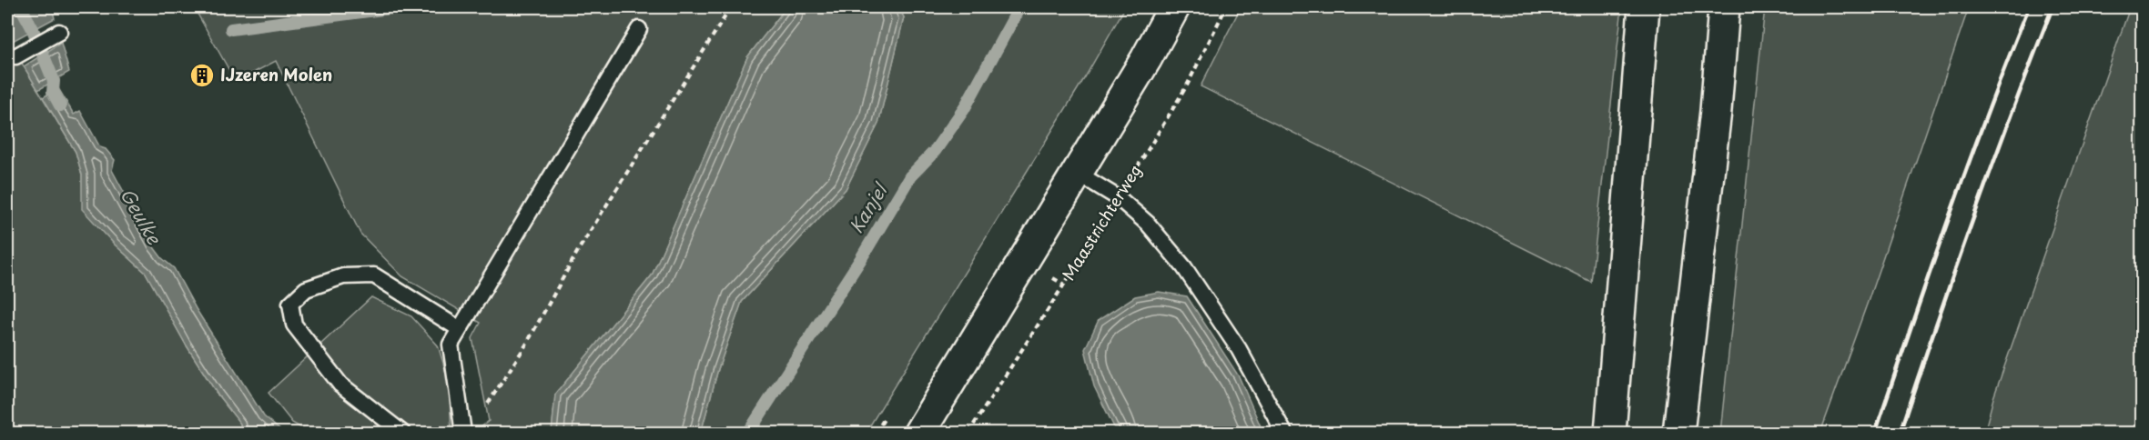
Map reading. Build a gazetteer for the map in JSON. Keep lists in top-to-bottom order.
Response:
{
  "streets": {
    "path": ["Maastrichterweg"]
  },
  "water": ["Kanjel", "Geulke"],
  "places": {
    "building": ["IJzeren Molen"]
  }
}
